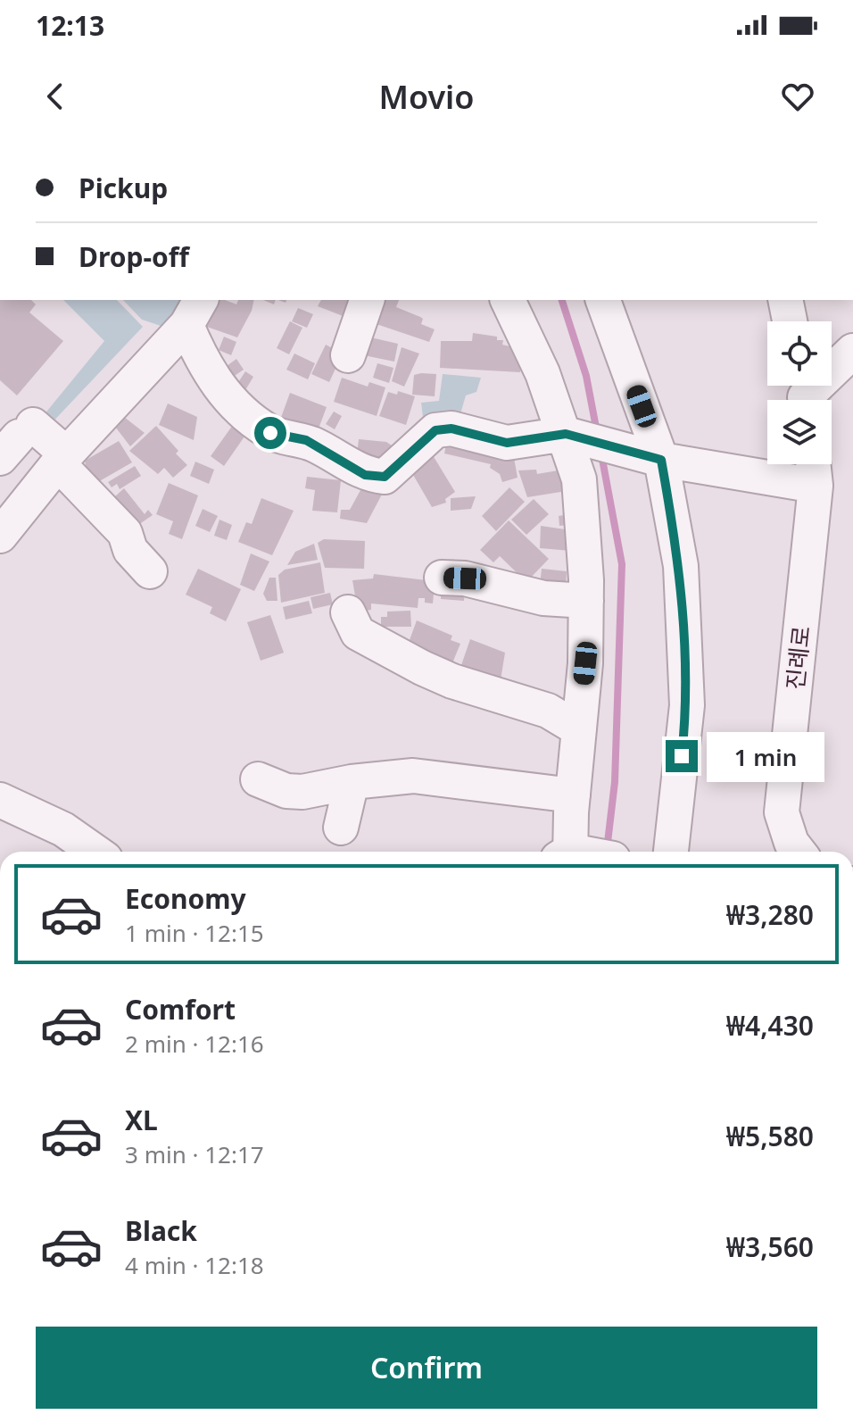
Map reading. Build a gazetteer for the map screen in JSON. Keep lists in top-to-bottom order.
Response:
{
  "streets": {
    "street": ["진례로"]
  },
  "page": {
    "status": "12:13",
    "header": "Movio",
    "banner": ["Pickup", "Drop-off"],
    "bubble": "1 min",
    "list": [
      {
        "name": "Economy",
        "note": "1 min · 12:15",
        "value": "₩3,280"
      },
      {
        "name": "Comfort",
        "note": "2 min · 12:16",
        "value": "₩4,430"
      },
      {
        "name": "XL",
        "note": "3 min · 12:17",
        "value": "₩5,580"
      },
      {
        "name": "Black",
        "note": "4 min · 12:18",
        "value": "₩3,560"
      }
    ],
    "buttons": "Confirm"
  }
}
